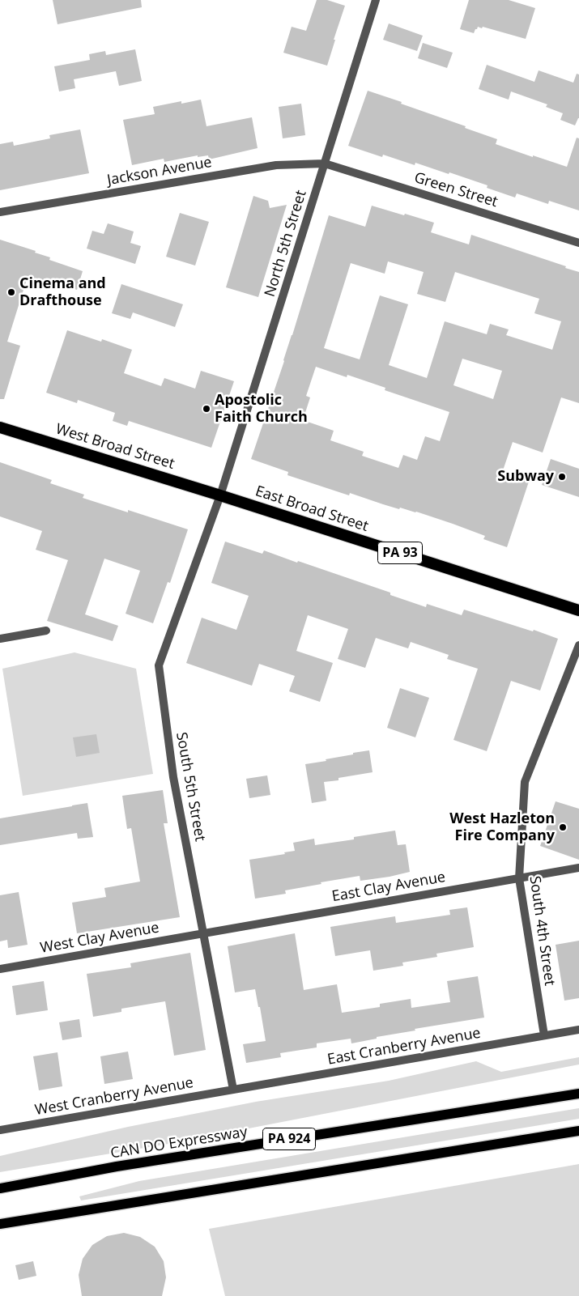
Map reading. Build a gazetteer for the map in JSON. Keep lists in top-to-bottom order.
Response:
{
  "streets": {
    "highway": ["West Broad Street", "East Broad Street", "PA 93"],
    "main road": ["PA 924", "CAN DO Expressway"],
    "street": [
      "Jackson Avenue",
      "Green Street",
      "North 5th Street",
      "South 5th Street",
      "East Clay Avenue",
      "South 4th Street",
      "West Clay Avenue",
      "East Cranberry Avenue",
      "West Cranberry Avenue"
    ]
  },
  "crossings": [
    ["Jackson Avenue", "Green Street"],
    ["Jackson Avenue", "North 5th Street"],
    ["Green Street", "North 5th Street"],
    ["North 5th Street", "West Broad Street"],
    ["North 5th Street", "East Broad Street"],
    ["North 5th Street", "South 5th Street"],
    ["West Broad Street", "East Broad Street"],
    ["West Broad Street", "South 5th Street"],
    ["East Broad Street", "South 5th Street"],
    ["South 5th Street", "East Clay Avenue"],
    ["South 5th Street", "West Clay Avenue"],
    ["South 5th Street", "East Cranberry Avenue"],
    ["South 5th Street", "West Cranberry Avenue"],
    ["East Clay Avenue", "South 4th Street"],
    ["East Clay Avenue", "West Clay Avenue"],
    ["South 4th Street", "East Cranberry Avenue"],
    ["East Cranberry Avenue", "West Cranberry Avenue"]
  ],
  "places": [
    "Cinema and Drafthouse",
    "Apostolic Faith Church",
    "Subway",
    "West Hazleton Fire Company"
  ]
}
